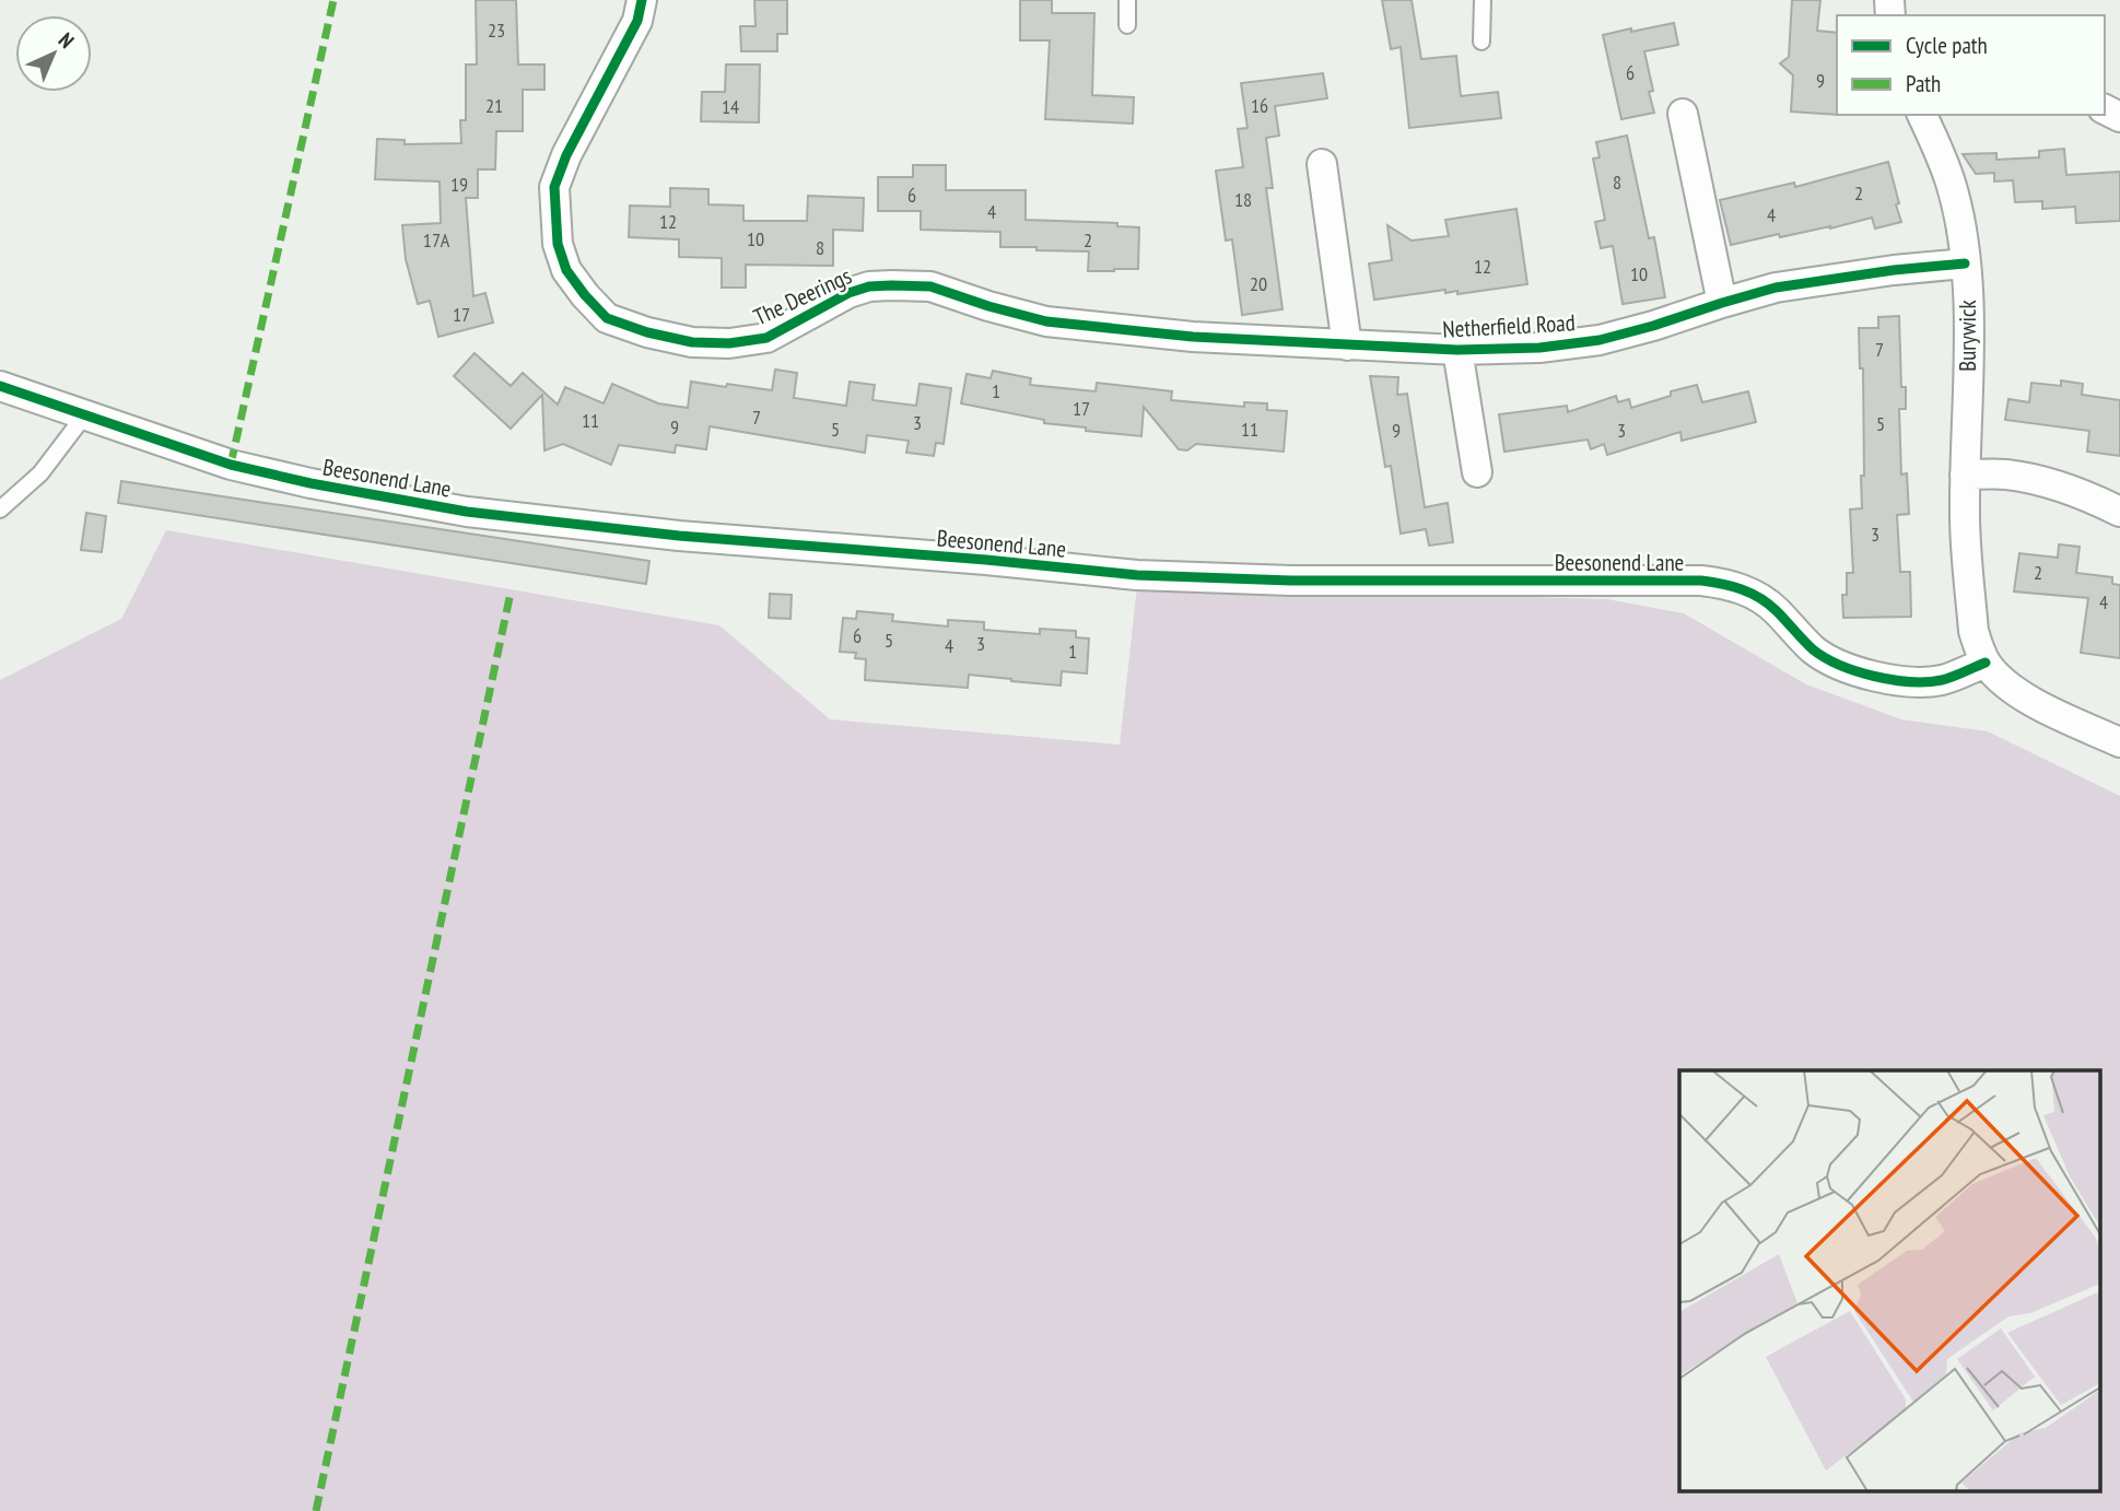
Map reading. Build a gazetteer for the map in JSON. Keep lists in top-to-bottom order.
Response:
{
  "streets": {
    "street": [
      "The Deerings",
      "Netherfield Road",
      "Burywick",
      "Beesonend Lane"
    ]
  },
  "crossings": [
    ["The Deerings", "Netherfield Road"],
    ["Netherfield Road", "Burywick"],
    ["Burywick", "Beesonend Lane"]
  ],
  "house_numbers": [
    "23",
    "6",
    "9",
    "21",
    "16",
    "14",
    "8",
    "19",
    "2",
    "6",
    "18",
    "4",
    "4",
    "12",
    "10",
    "17A",
    "2",
    "8",
    "12",
    "10",
    "20",
    "17",
    "7",
    "1",
    "17",
    "7",
    "11",
    "3",
    "5",
    "9",
    "5",
    "11",
    "9",
    "3",
    "3",
    "2",
    "4",
    "6",
    "5",
    "3",
    "4",
    "1"
  ],
  "legend": ["Cycle path", "Path"],
  "north": "top right"
}
